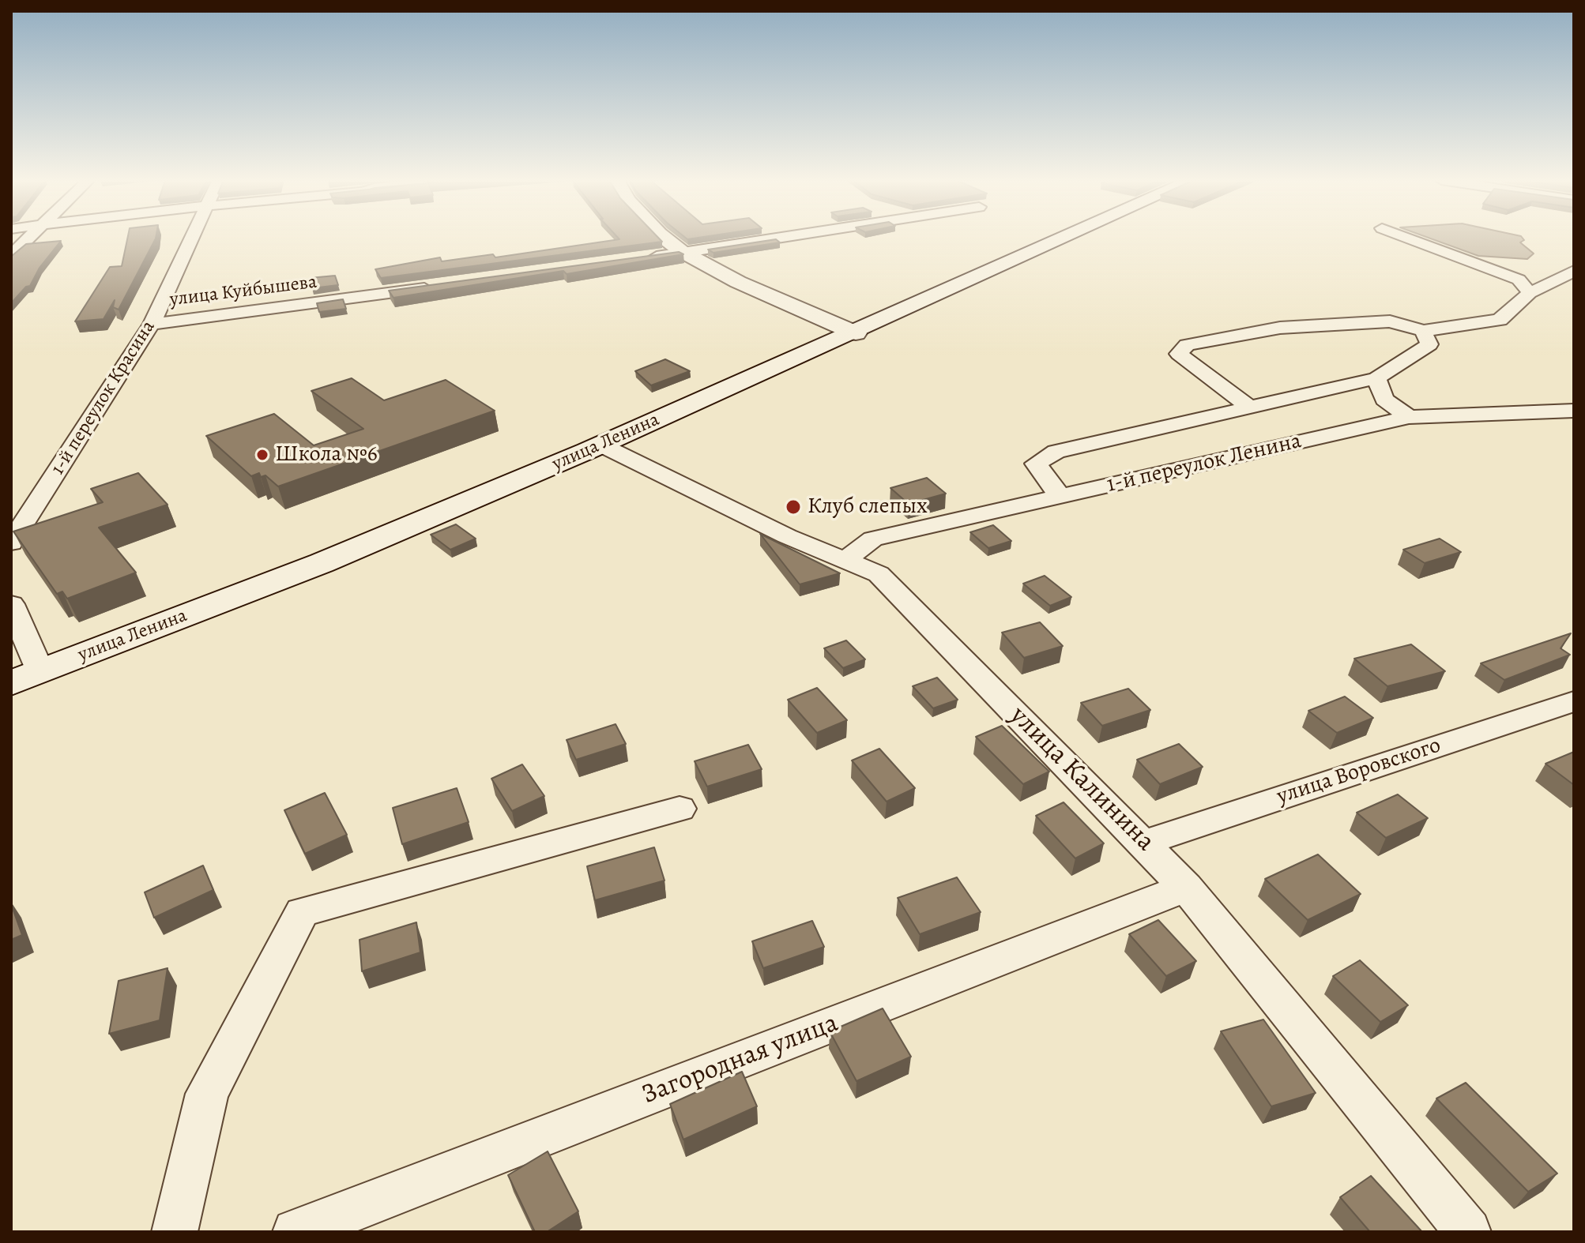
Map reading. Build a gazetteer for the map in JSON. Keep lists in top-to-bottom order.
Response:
{
  "streets": {
    "main road": ["улица Ленина"],
    "street": [
      "улица Куйбышева",
      "1-й переулок Красина",
      "1-й переулок Ленина",
      "улица Воровского",
      "улица Калинина",
      "Загородная улица"
    ]
  },
  "crossings": [
    ["улица Куйбышева", "1-й переулок Красина"],
    ["улица Ленина", "улица Калинина"],
    ["1-й переулок Ленина", "улица Калинина"],
    ["улица Воровского", "улица Калинина"],
    ["улица Калинина", "Загородная улица"]
  ],
  "places": ["Школа №6", "Клуб слепых"]
}
